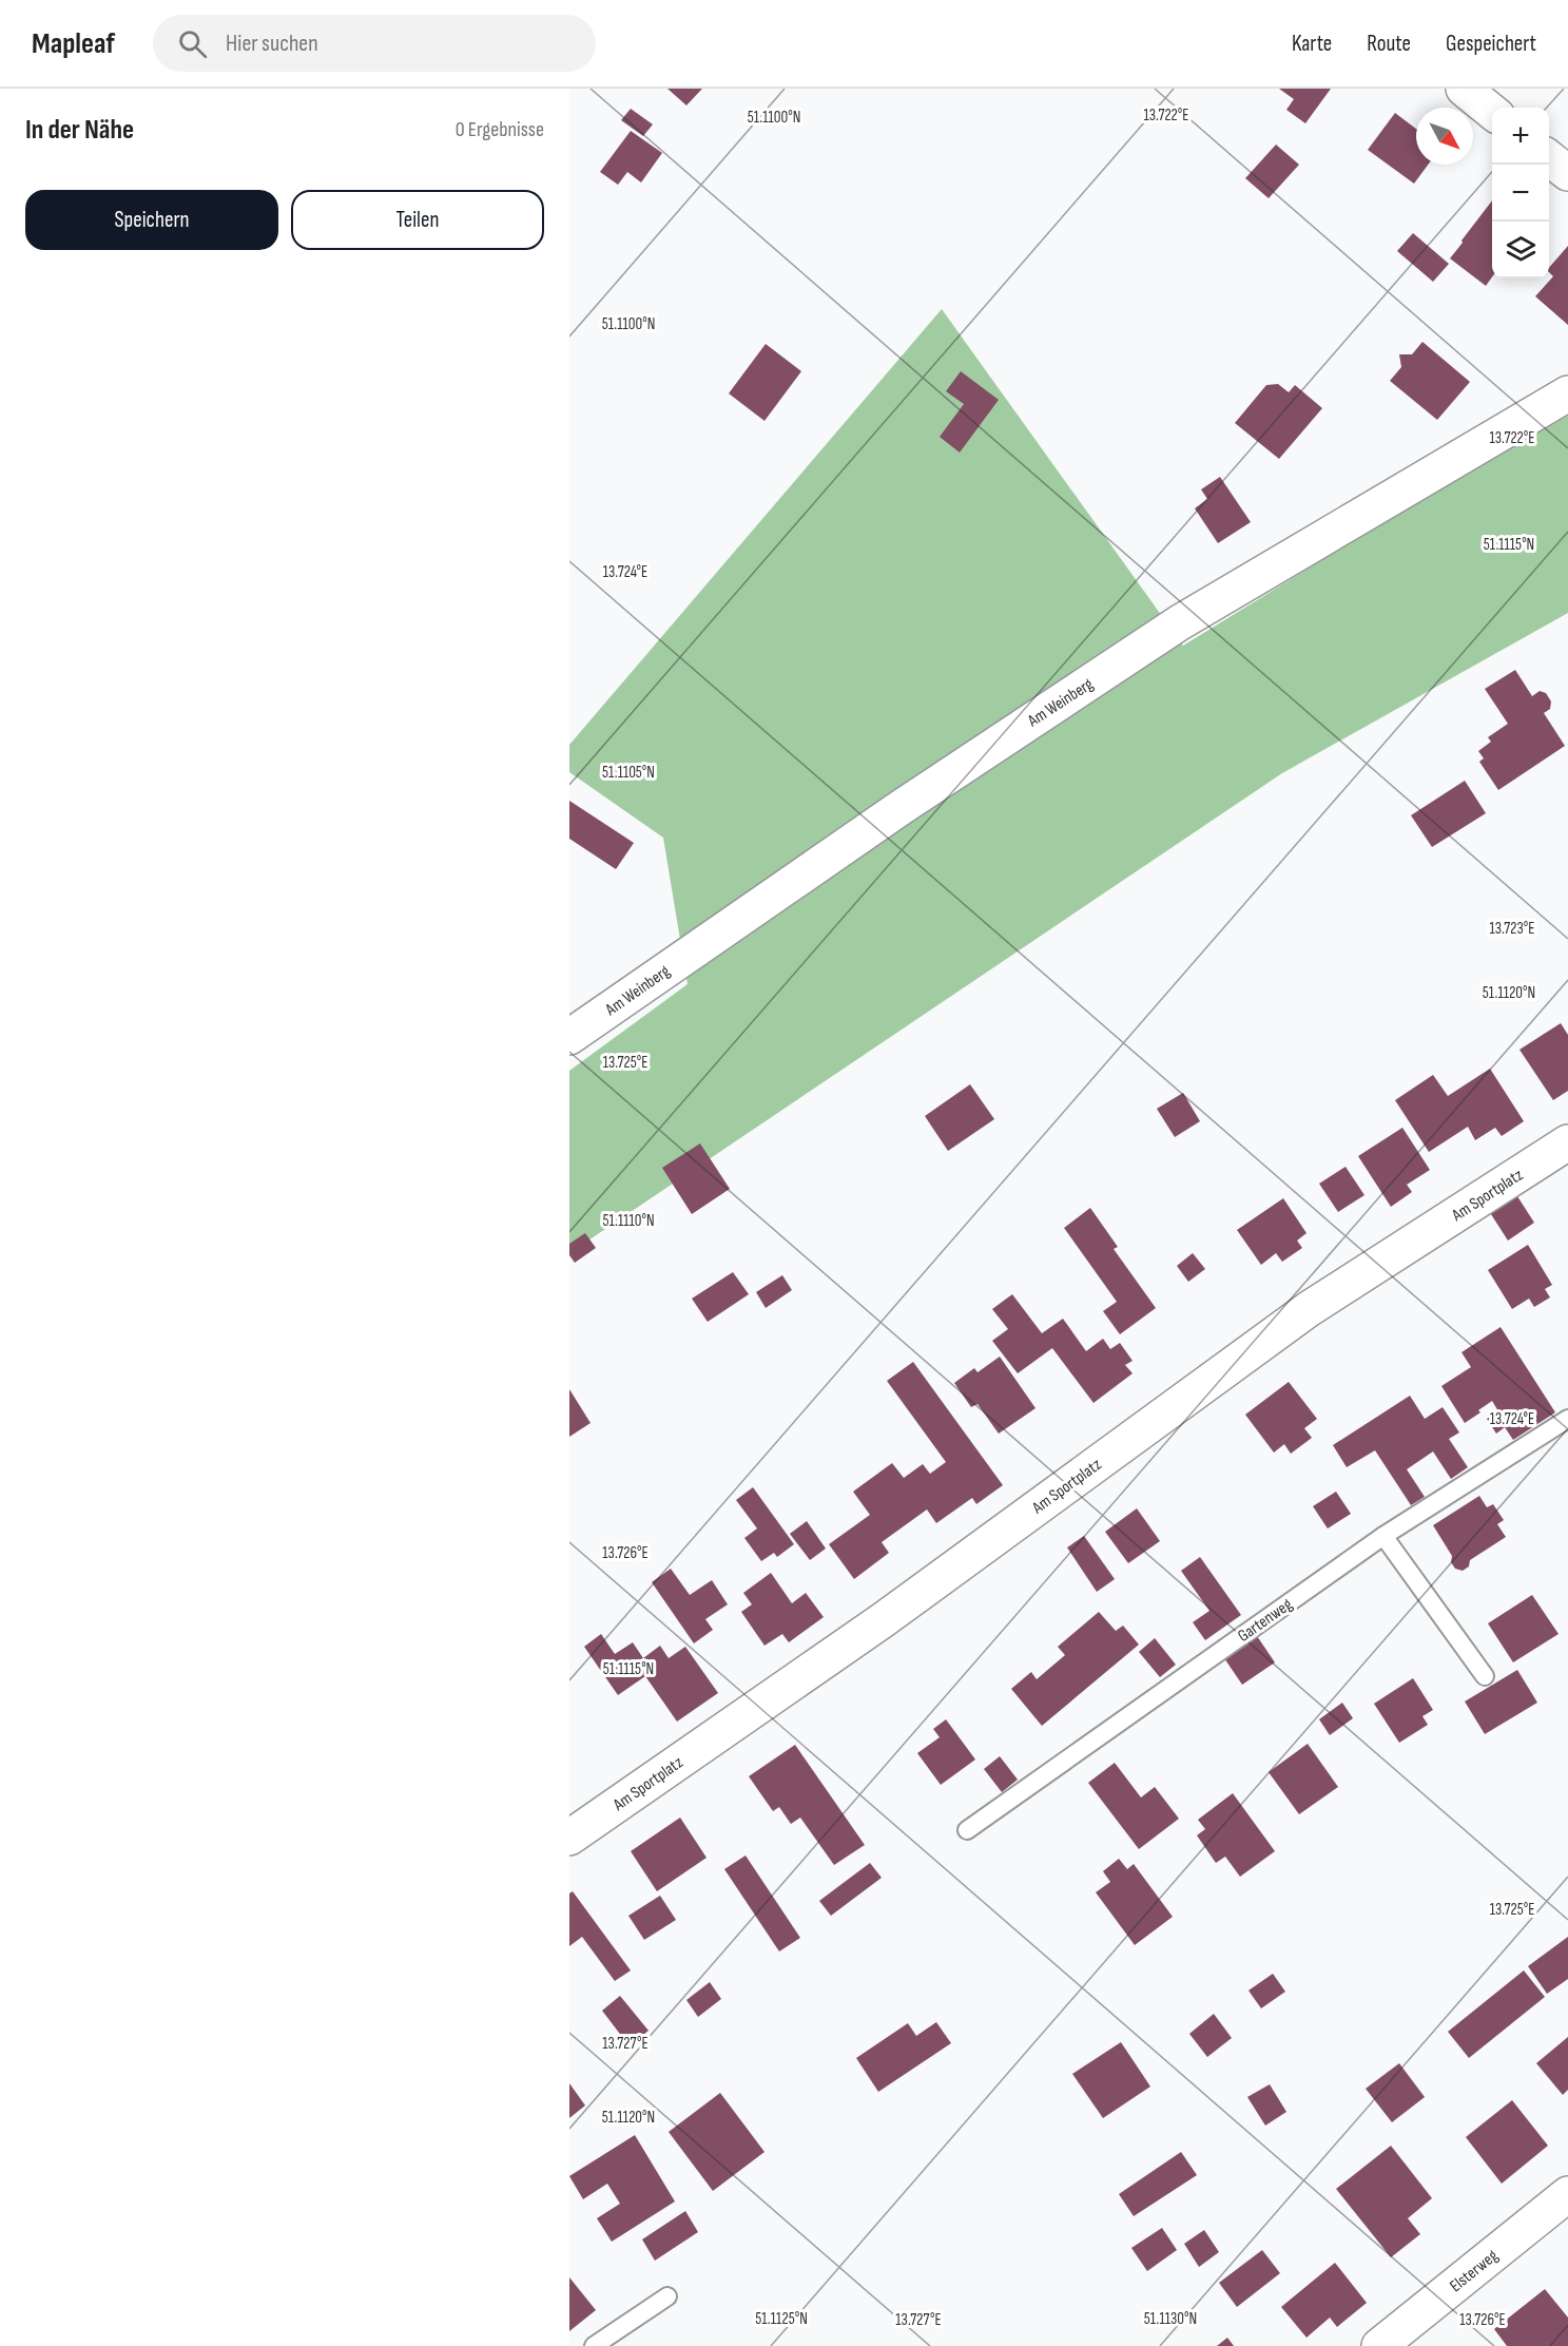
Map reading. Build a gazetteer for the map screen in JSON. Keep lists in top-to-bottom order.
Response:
{
  "streets": {
    "street": ["Am Weinberg", "Am Sportplatz", "Elsterweg"],
    "lane": ["Gartenweg"]
  },
  "north": "bottom right",
  "page": {
    "header": "Mapleaf",
    "search": "Hier suchen",
    "nav": ["Karte", "Route", "Gespeichert"],
    "heading": ["In der Nähe", "0 Ergebnisse"],
    "map_buttons": ["+", "−"],
    "buttons": ["Speichern", "Teilen"]
  },
  "coordinates": [
    "13.722°E",
    "51.1100°N",
    "51.1115°N",
    "13.724°E",
    "51.1105°N",
    "13.723°E",
    "51.1120°N",
    "13.725°E",
    "51.1110°N",
    "13.726°E",
    "13.727°E",
    "51.1125°N",
    "51.1130°N"
  ]
}
